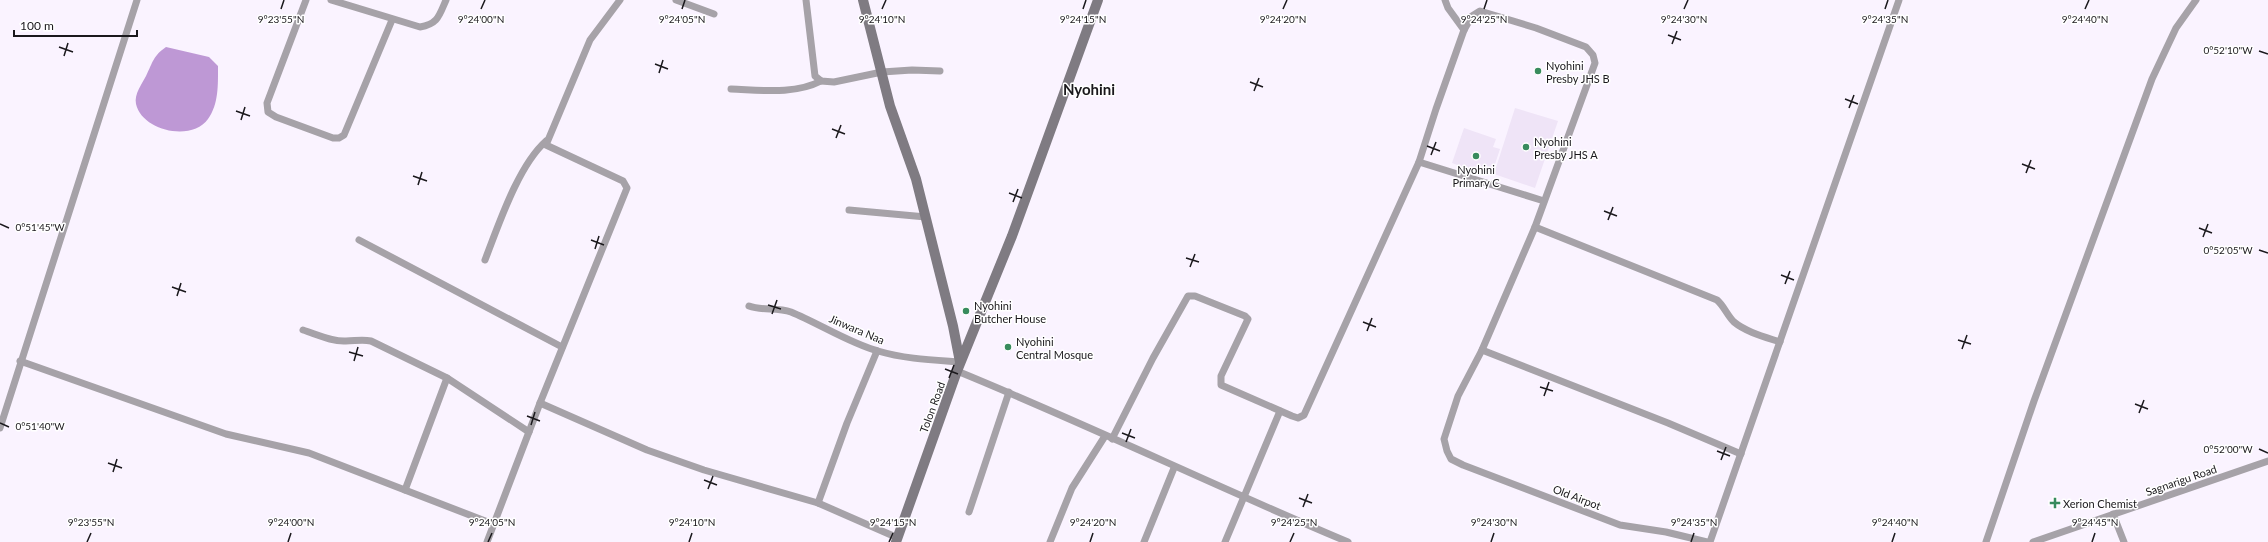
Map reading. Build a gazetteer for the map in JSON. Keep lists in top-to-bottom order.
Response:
{
  "streets": {
    "main road": ["Tolon Road"],
    "street": ["Jinwara Naa", "Sagnarigu Road", "Old Airpot"]
  },
  "crossings": [
    ["Jinwara Naa", "Tolon Road"]
  ],
  "districts": ["Nyohini"],
  "places": {
    "other": [
      "Nyohini Presby JHS B",
      "Nyohini Presby JHS A",
      "Nyohini Primary C",
      "Nyohini Butcher House",
      "Nyohini Central Mosque"
    ],
    "health": ["Xerion Chemist"]
  },
  "scale_bar": "100 m",
  "coordinates": [
    "9°23'55\"N",
    "9°24'00\"N",
    "9°24'05\"N",
    "9°24'10\"N",
    "9°24'15\"N",
    "9°24'20\"N",
    "9°24'25\"N",
    "9°24'30\"N",
    "9°24'35\"N",
    "9°24'40\"N",
    "0°52'10\"W",
    "0°51'45\"W",
    "0°52'05\"W",
    "0°51'40\"W",
    "0°52'00\"W",
    "9°24'45\"N"
  ]
}
